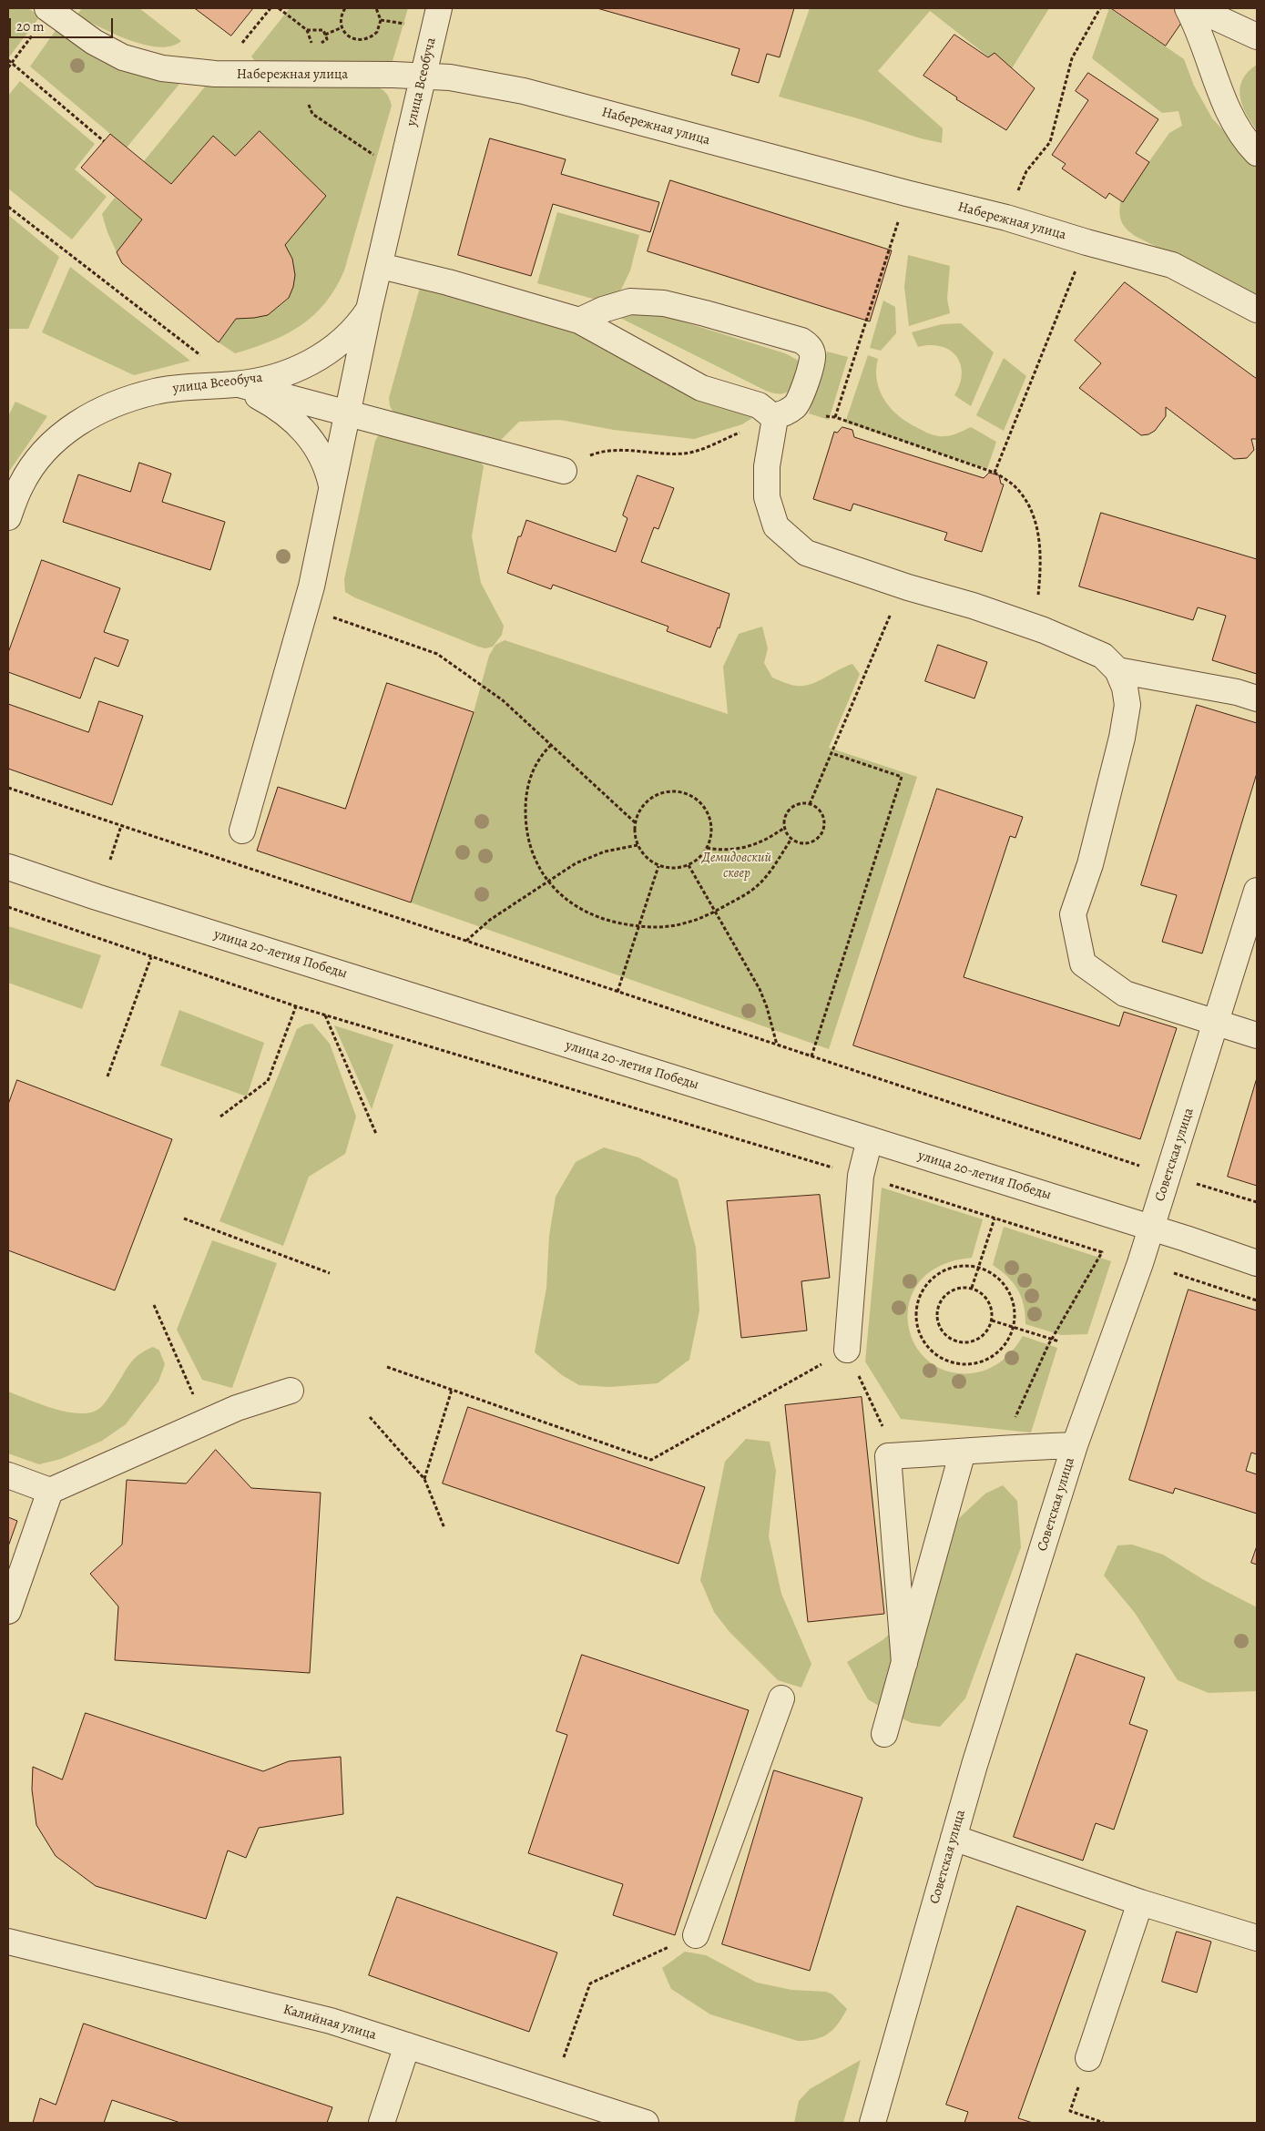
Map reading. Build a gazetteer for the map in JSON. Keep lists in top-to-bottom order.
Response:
{
  "streets": {
    "street": [
      "Набережная улица",
      "улица Всеобуча",
      "улица 20-летия Победы",
      "Советская улица",
      "Калийная улица"
    ]
  },
  "crossings": [
    ["Набережная улица", "улица Всеобуча"],
    ["улица 20-летия Победы", "Советская улица"]
  ],
  "parks": ["Демидовский сквер"],
  "scale_bar": "20 m"
}
